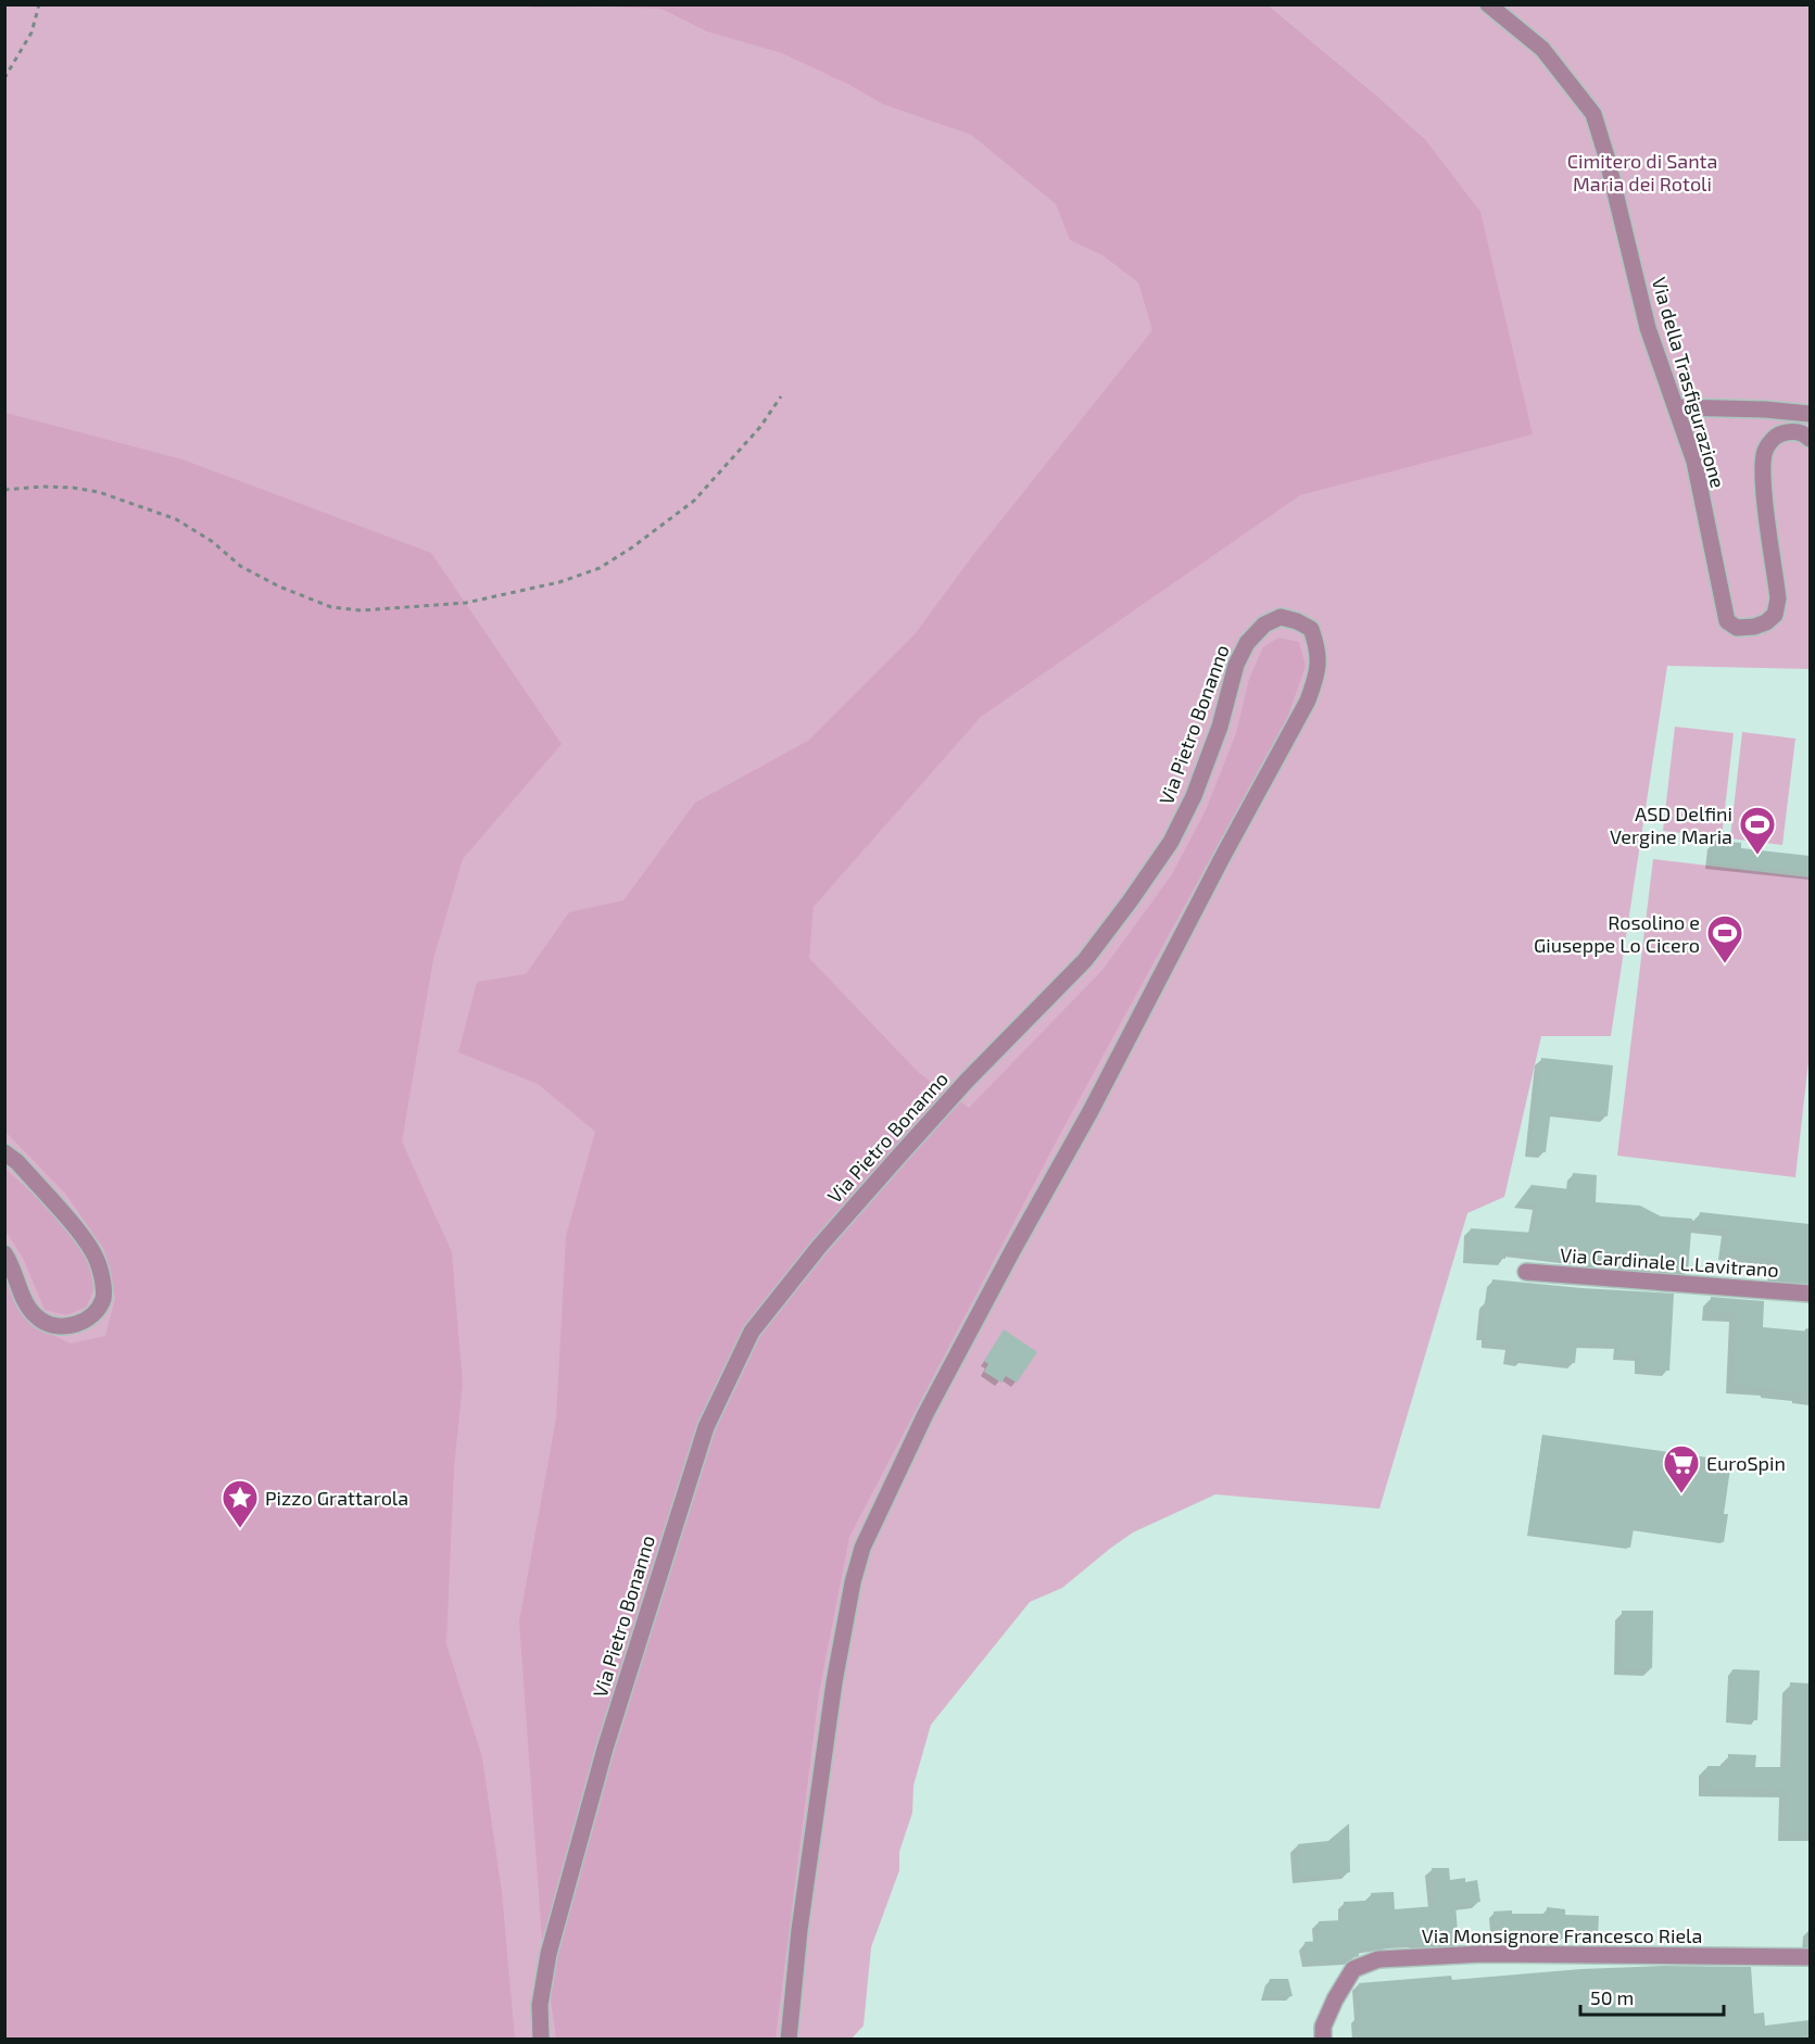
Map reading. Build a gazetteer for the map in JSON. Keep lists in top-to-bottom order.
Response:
{
  "streets": {
    "street": [
      "Via della Trasfigurazione",
      "Via Pietro Bonanno",
      "Via Cardinale L.Lavitrano",
      "Via Monsignore Francesco Riela"
    ]
  },
  "parks": ["Cimitero di Santa Maria dei Rotoli"],
  "places": {
    "sports": ["ASD Delfini Vergine Maria", "Rosolino e Giuseppe Lo Cicero"],
    "supermarket": ["EuroSpin"],
    "place": ["Pizzo Grattarola"]
  },
  "scale_bar": "50 m"
}
